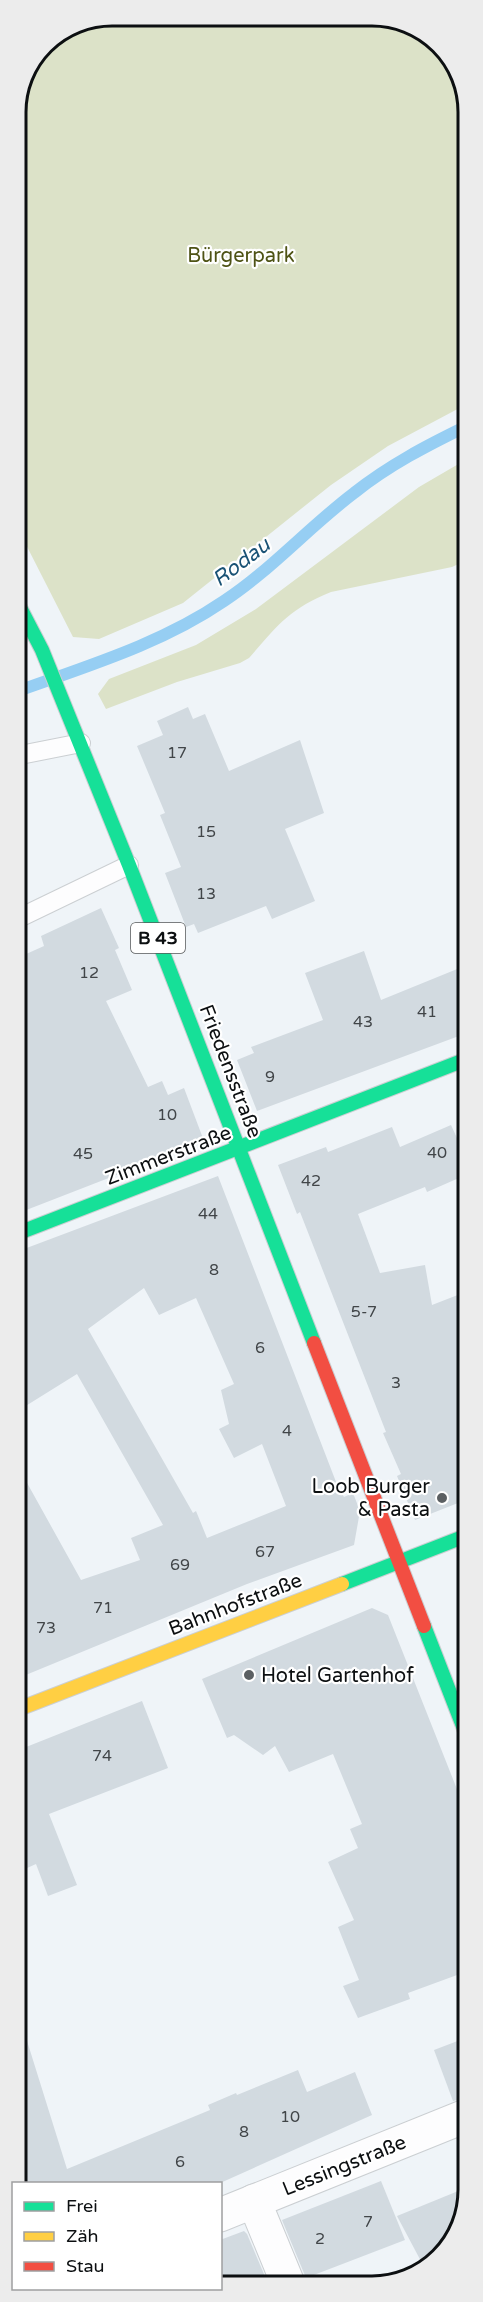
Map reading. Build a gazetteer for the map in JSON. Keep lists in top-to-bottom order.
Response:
{
  "streets": {
    "main road": [
      "B 43",
      "Friedensstraße",
      "Zimmerstraße",
      "Bahnhofstraße"
    ],
    "street": ["Lessingstraße"]
  },
  "crossings": [
    ["B 43", "Friedensstraße"],
    ["B 43", "Bahnhofstraße"],
    ["Friedensstraße", "Zimmerstraße"],
    ["Friedensstraße", "Bahnhofstraße"]
  ],
  "water": ["Rodau"],
  "parks": ["Bürgerpark"],
  "places": ["Loob Burger & Pasta", "Hotel Gartenhof"],
  "house_numbers": [
    "17",
    "15",
    "13",
    "12",
    "41",
    "43",
    "9",
    "10",
    "40",
    "45",
    "42",
    "44",
    "8",
    "5-7",
    "6",
    "3",
    "4",
    "67",
    "69",
    "71",
    "73",
    "74",
    "10",
    "8",
    "6",
    "7",
    "2"
  ],
  "legend": ["Frei", "Zäh", "Stau"]
}
